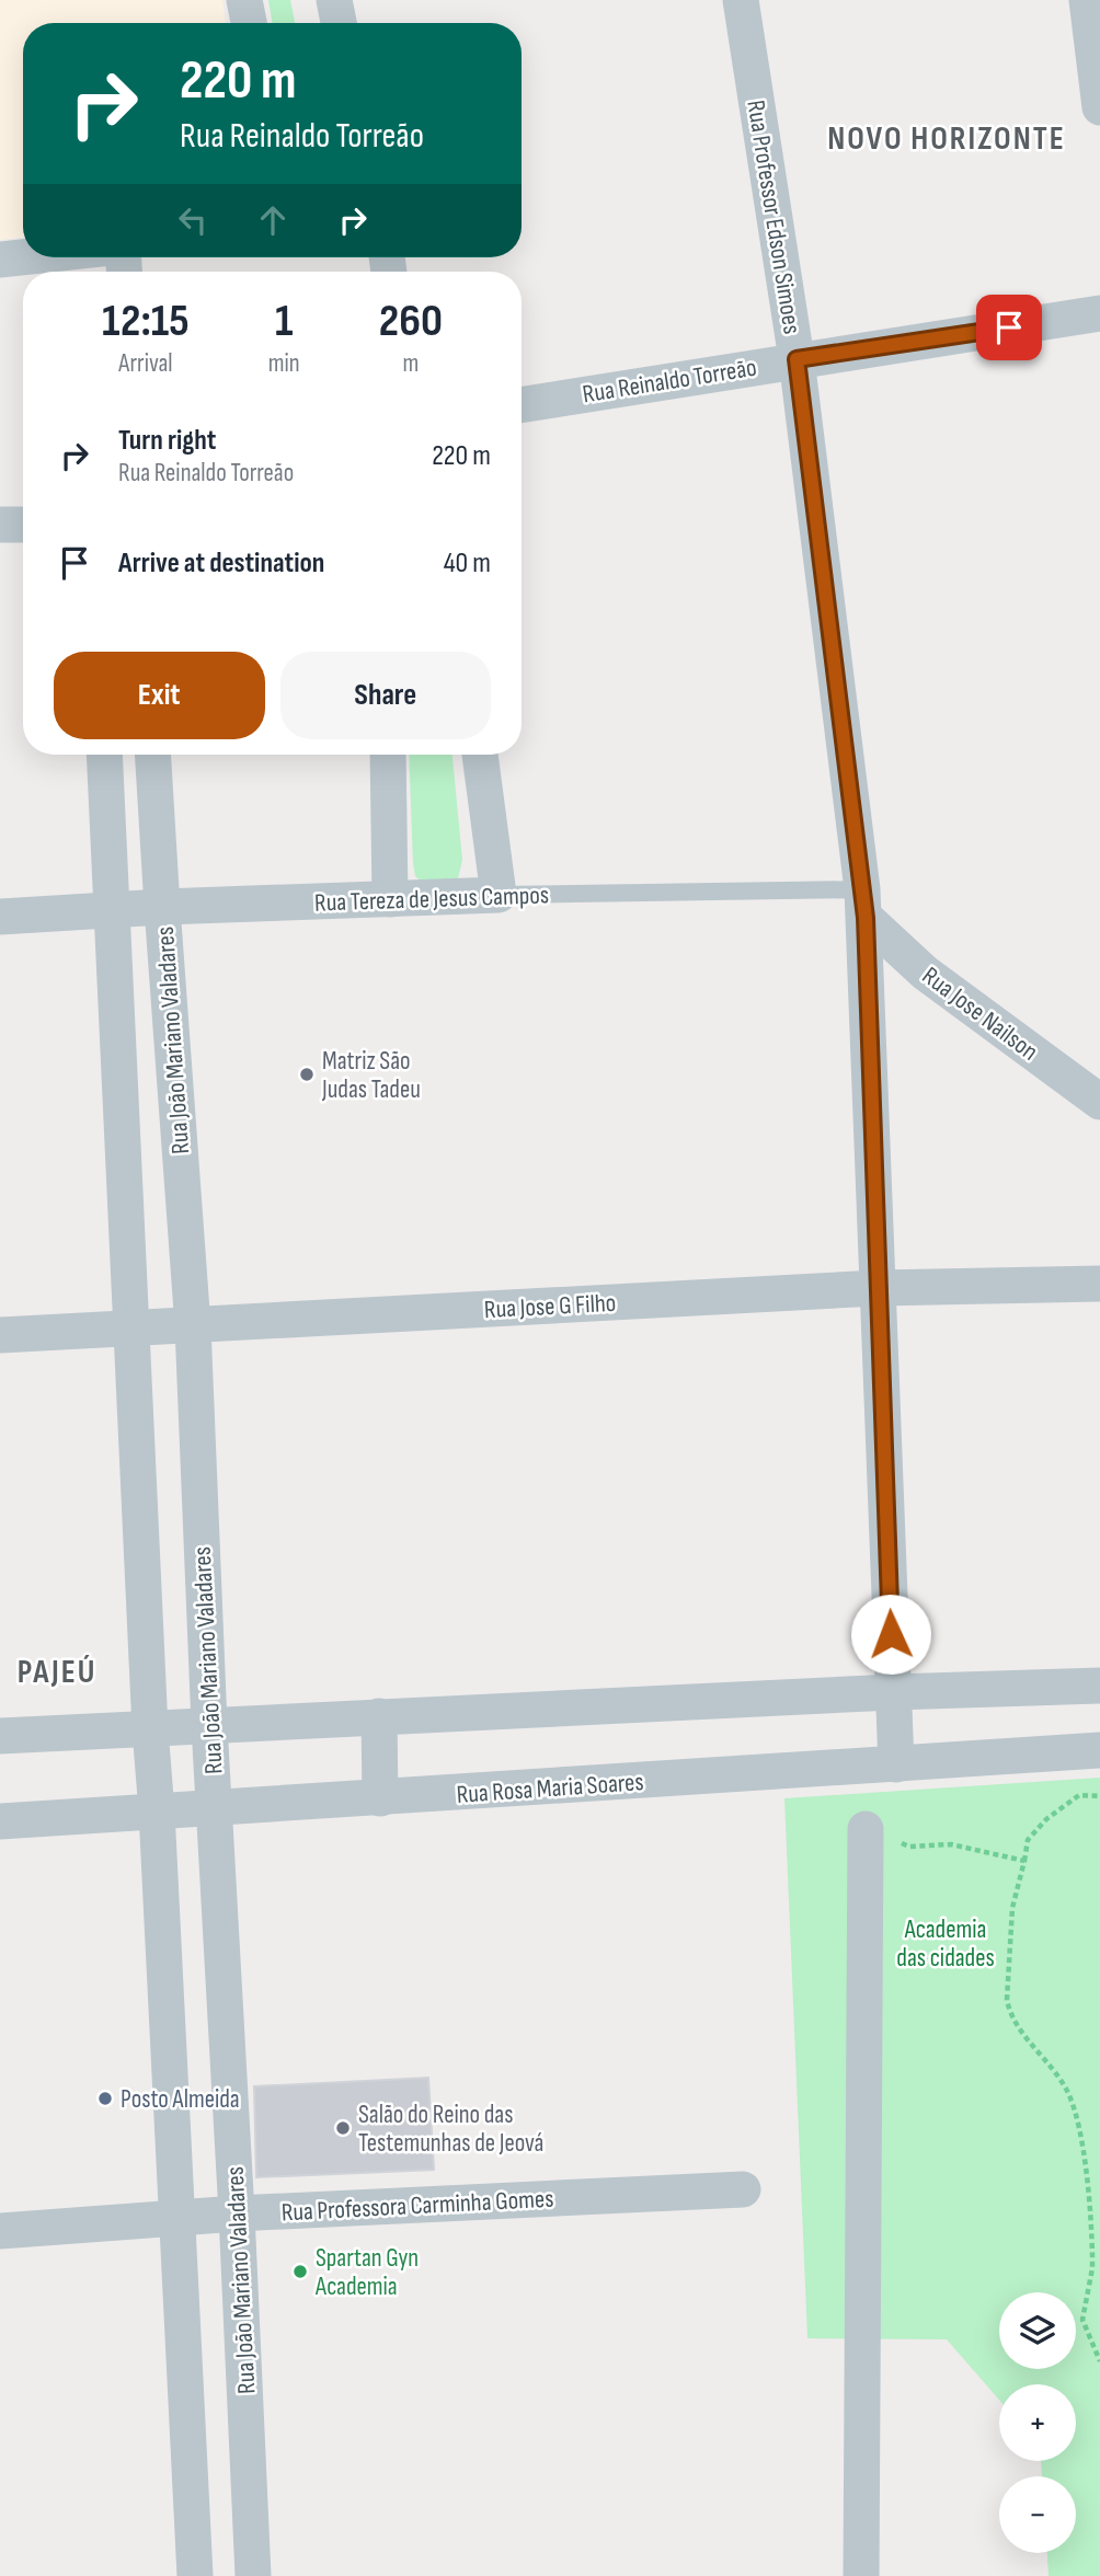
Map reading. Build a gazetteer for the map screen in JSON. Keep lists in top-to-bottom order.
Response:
{
  "streets": {
    "street": [
      "Rua Professor Edson Simoes",
      "Rua Reinaldo Torreão",
      "Rua Tereza de Jesus Campos",
      "Rua Jose Nailson",
      "Rua João Mariano Valadares",
      "Rua Jose G Filho",
      "Rua Rosa Maria Soares",
      "Rua Professora Carminha Gomes"
    ]
  },
  "crossings": [
    ["Rua Professor Edson Simoes", "Rua Reinaldo Torreão"],
    ["Rua Professor Edson Simoes", "Rua Tereza de Jesus Campos"],
    ["Rua Professor Edson Simoes", "Rua Jose Nailson"],
    ["Rua Professor Edson Simoes", "Rua Jose G Filho"],
    ["Rua Professor Edson Simoes", "Rua Rosa Maria Soares"],
    ["Rua Tereza de Jesus Campos", "Rua Jose Nailson"],
    ["Rua Tereza de Jesus Campos", "Rua João Mariano Valadares"],
    ["Rua João Mariano Valadares", "Rua Jose G Filho"],
    ["Rua João Mariano Valadares", "Rua Rosa Maria Soares"],
    ["Rua João Mariano Valadares", "Rua Professora Carminha Gomes"]
  ],
  "districts": ["NOVO HORIZONTE", "PAJEÚ"],
  "parks": ["Academia das cidades"],
  "places": [
    "Matriz São Judas Tadeu",
    "Posto Almeida",
    "Salão do Reino das Testemunhas de Jeová",
    "Spartan Gyn Academia"
  ],
  "page": {
    "turn": ["220 m", "Rua Reinaldo Torreão"],
    "eta": [
      "12:15",
      "Arrival",
      "1",
      "min",
      "260",
      "m"
    ],
    "list": [
      {
        "name": "Turn right",
        "note": "Rua Reinaldo Torreão",
        "value": "220 m"
      },
      {
        "name": "Arrive at destination",
        "value": "40 m"
      }
    ],
    "buttons": ["Exit", "Share"],
    "map_buttons": ["+", "−"]
  }
}
